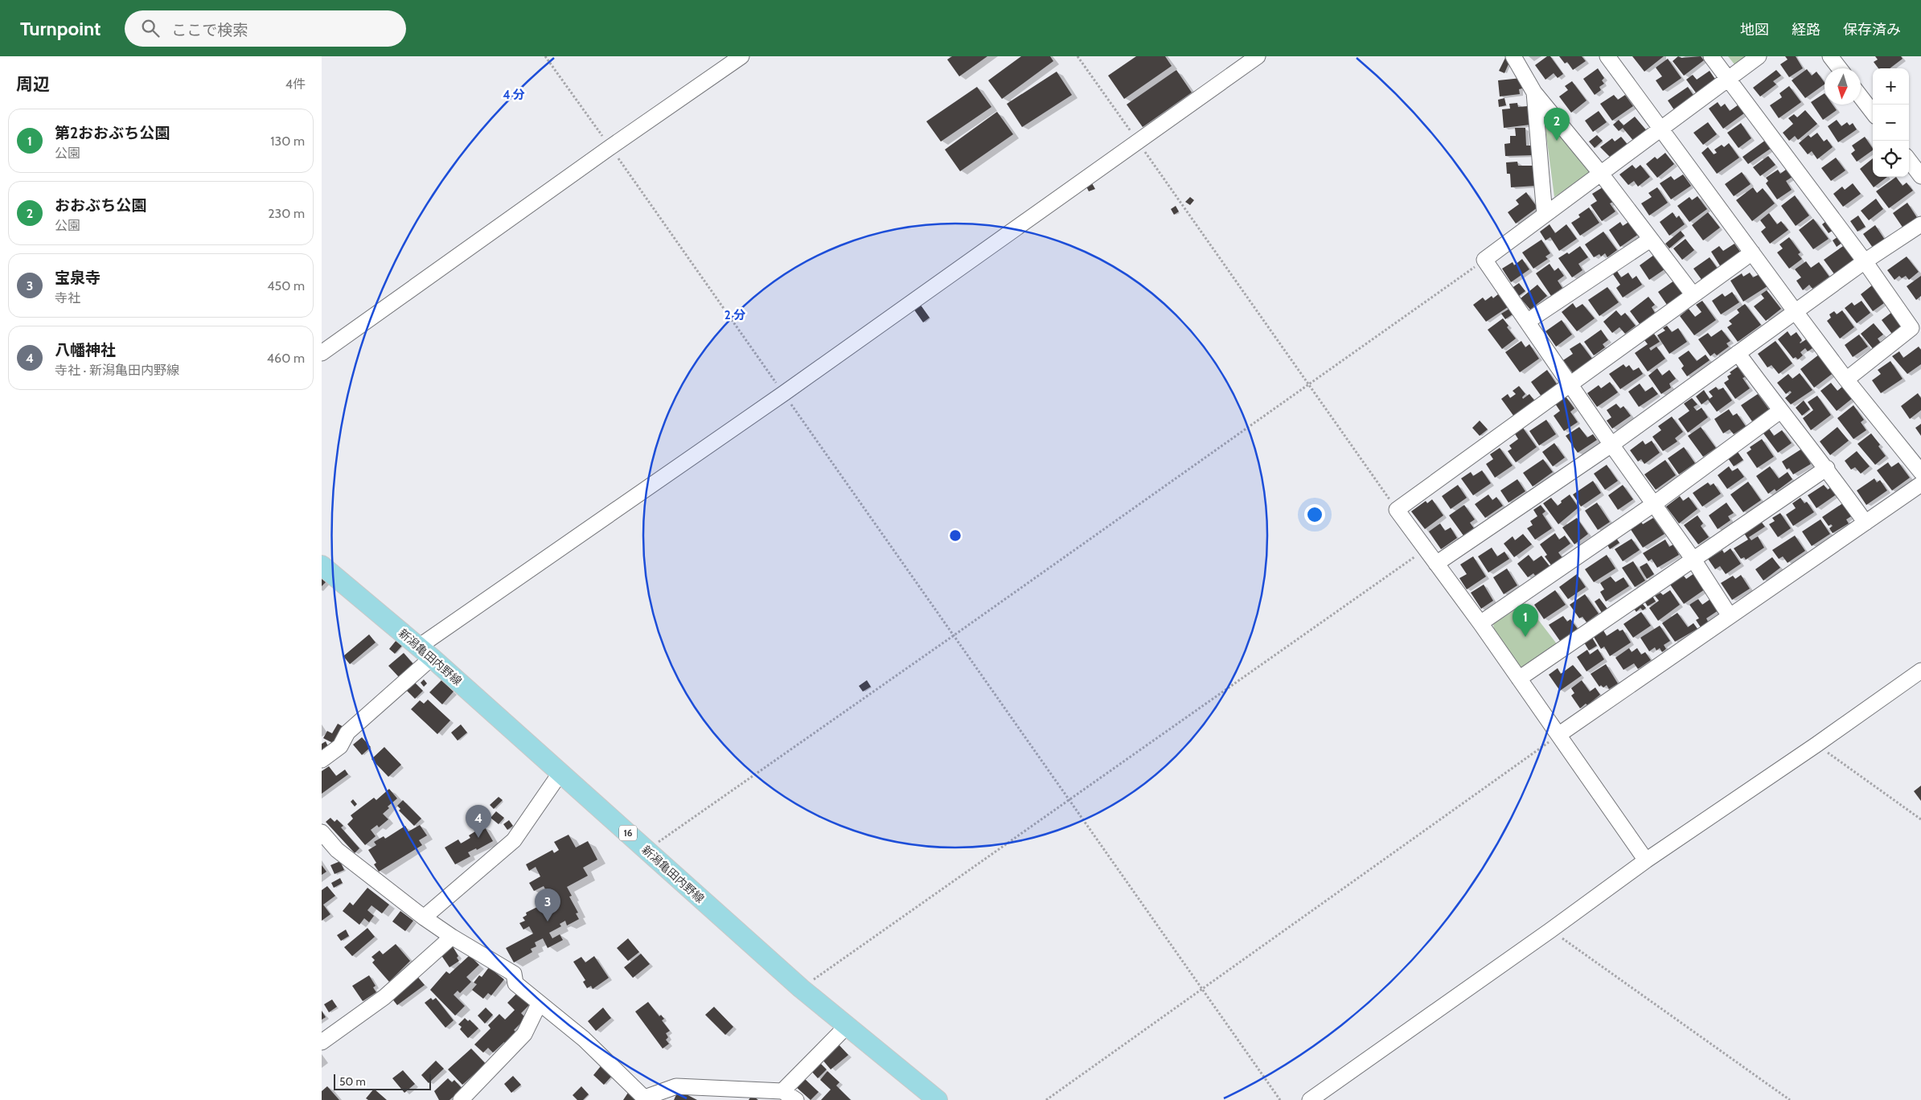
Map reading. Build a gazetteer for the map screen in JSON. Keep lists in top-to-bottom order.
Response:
{
  "streets": {
    "main road": ["新潟亀田内野線", "16"]
  },
  "scale_bar": "50 m",
  "north": "bottom",
  "page": {
    "header": "Turnpoint",
    "search": "ここで検索",
    "nav": ["地図", "経路", "保存済み"],
    "heading": ["周辺", "4件"],
    "map_buttons": ["+", "−"],
    "pins": [
      "2",
      "1",
      "4",
      "3"
    ],
    "list": [
      {
        "mark": "1",
        "name": "第2おおぶち公園",
        "note": "公園",
        "value": "130 m"
      },
      {
        "mark": "2",
        "name": "おおぶち公園",
        "note": "公園",
        "value": "230 m"
      },
      {
        "mark": "3",
        "name": "宝泉寺",
        "note": "寺社",
        "value": "450 m"
      },
      {
        "mark": "4",
        "name": "八幡神社",
        "note": "寺社 · 新潟亀田内野線",
        "value": "460 m"
      }
    ],
    "scale": "50 m"
  },
  "rings": ["4 分", "2 分"]
}
